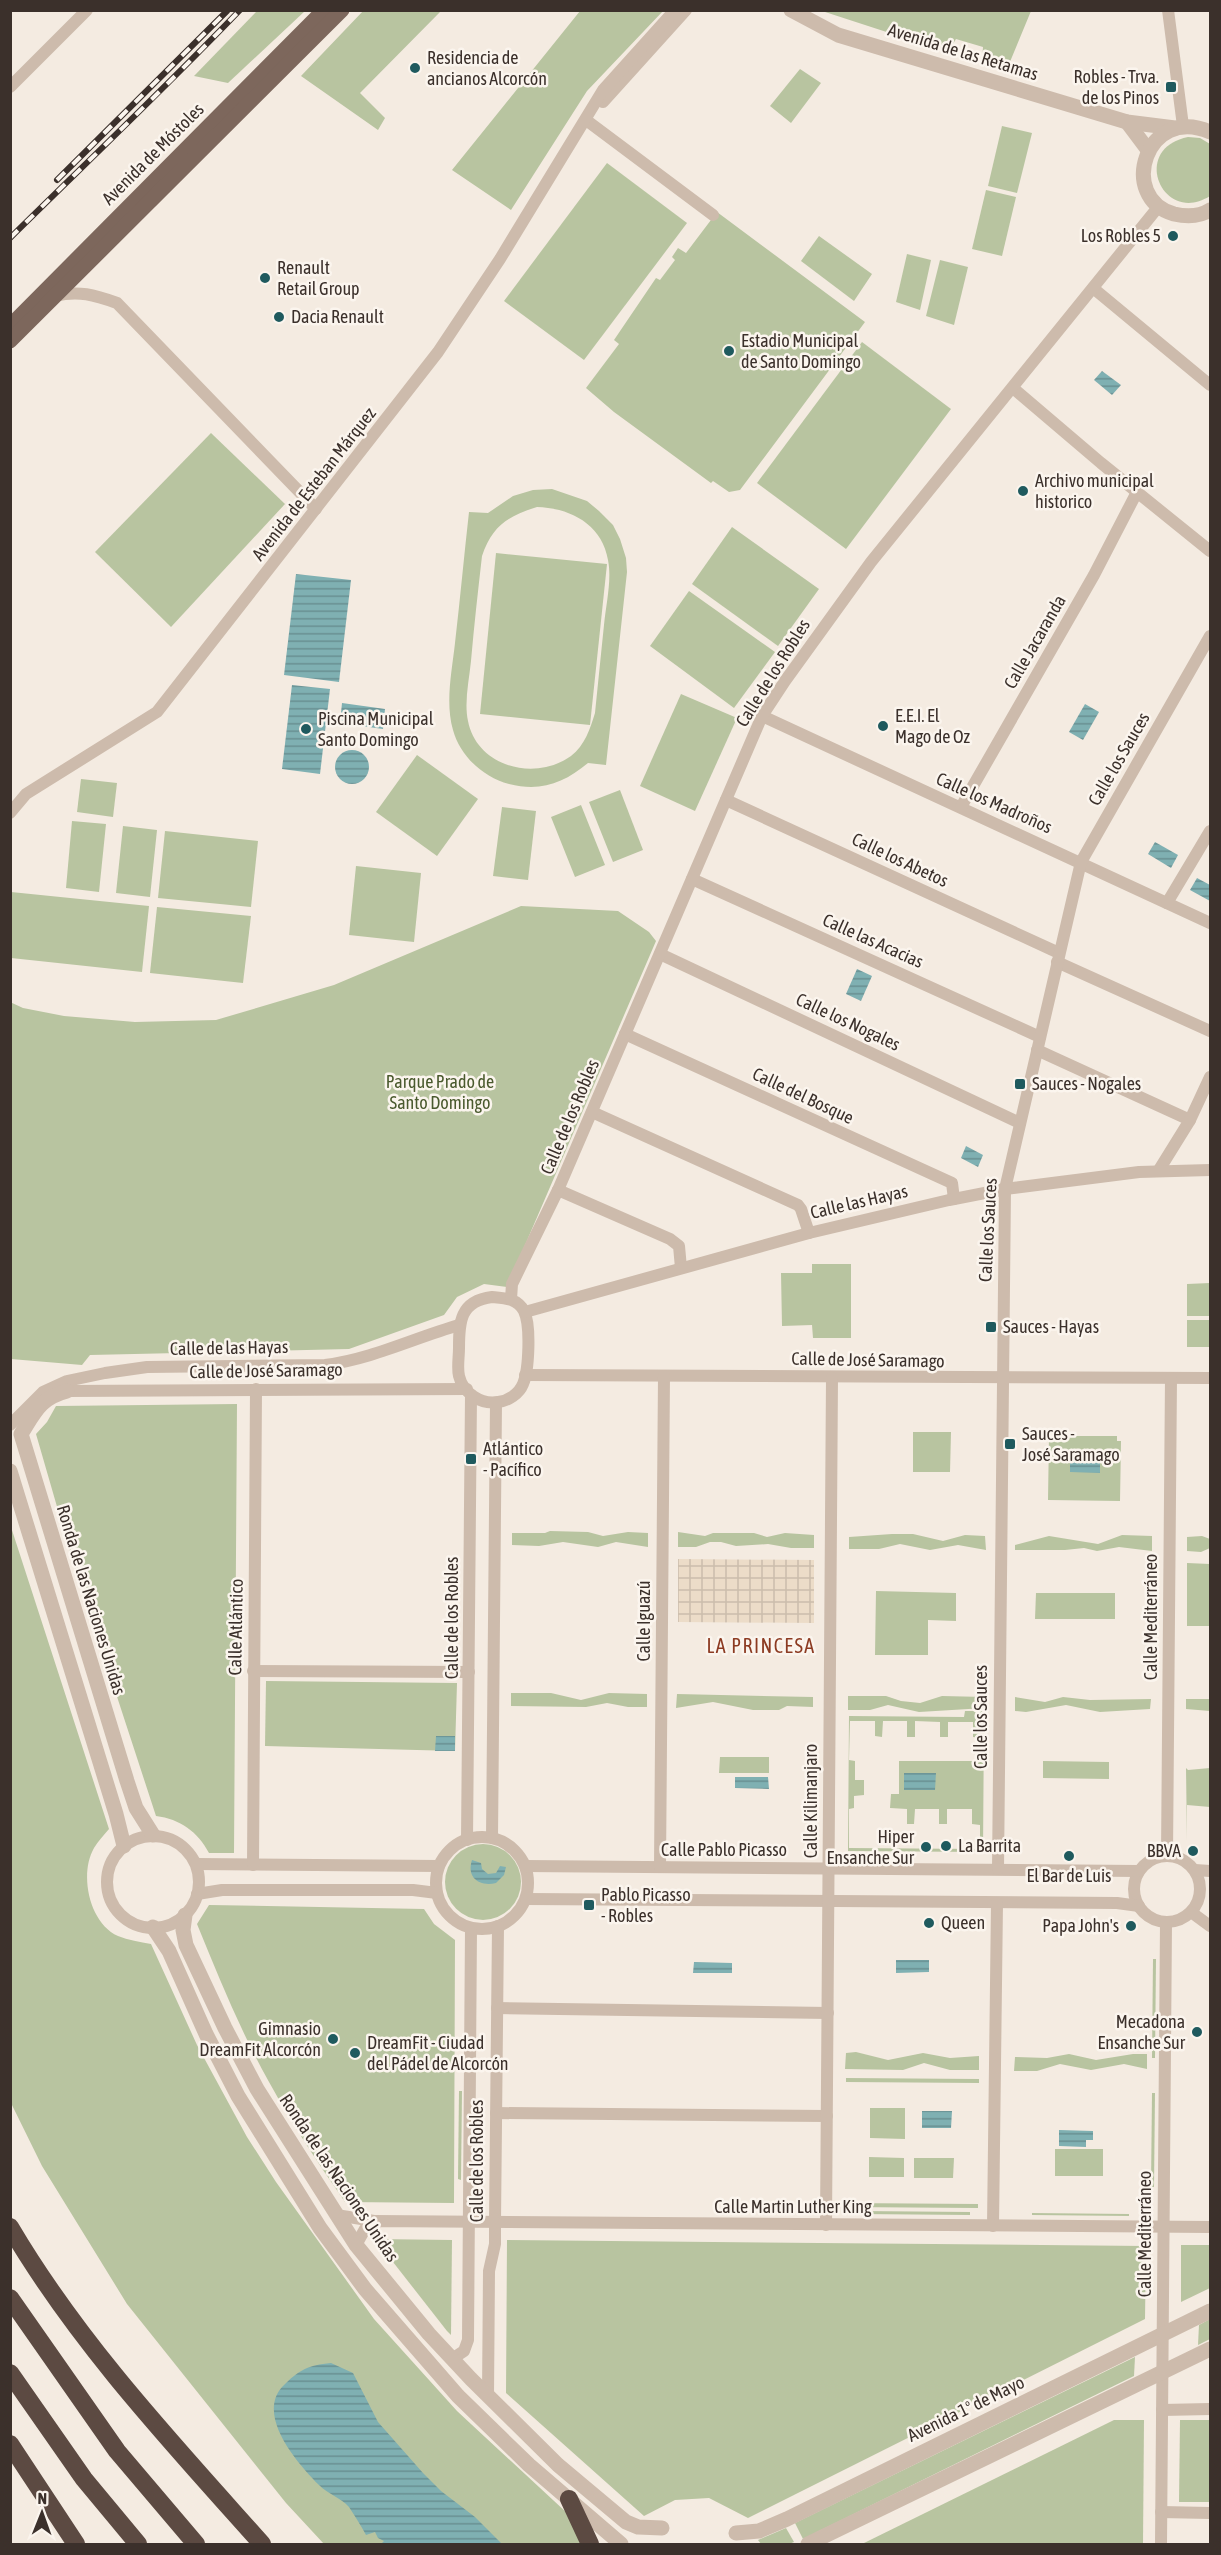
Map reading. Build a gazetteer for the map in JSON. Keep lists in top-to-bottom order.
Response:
{
  "streets": {
    "main road": ["Avenida de Móstoles"],
    "street": [
      "Avenida de las Retamas",
      "Avenida de Esteban Márquez",
      "Calle Jacaranda",
      "Calle de los Robles",
      "Calle los Sauces",
      "Calle los Madroños",
      "Calle los Abetos",
      "Calle las Acacias",
      "Calle los Nogales",
      "Calle del Bosque",
      "Calle las Hayas",
      "Calle de las Hayas",
      "Calle de José Saramago",
      "Ronda de las Naciones Unidas",
      "Calle Mediterráneo",
      "Calle Iguazú",
      "Calle Atlántico",
      "Calle Kilimanjaro",
      "Calle Pablo Picasso",
      "Calle Martin Luther King",
      "Avenida 1º de Mayo"
    ]
  },
  "crossings": [
    ["Calle Jacaranda", "Calle los Madroños"],
    ["Calle de los Robles", "Calle los Madroños"],
    ["Calle de los Robles", "Calle los Abetos"],
    ["Calle de los Robles", "Calle las Acacias"],
    ["Calle de los Robles", "Calle los Nogales"],
    ["Calle de los Robles", "Calle del Bosque"],
    ["Calle de los Robles", "Calle las Hayas"],
    ["Calle de los Robles", "Calle de las Hayas"],
    ["Calle de los Robles", "Calle de José Saramago"],
    ["Calle de los Robles", "Ronda de las Naciones Unidas"],
    ["Calle de los Robles", "Calle Pablo Picasso"],
    ["Calle de los Robles", "Calle Martin Luther King"],
    ["Calle los Sauces", "Calle los Madroños"],
    ["Calle los Sauces", "Calle los Abetos"],
    ["Calle los Sauces", "Calle las Acacias"],
    ["Calle los Sauces", "Calle los Nogales"],
    ["Calle los Sauces", "Calle las Hayas"],
    ["Calle los Sauces", "Calle de José Saramago"],
    ["Calle los Sauces", "Calle Pablo Picasso"],
    ["Calle del Bosque", "Calle las Hayas"],
    ["Calle las Hayas", "Calle de las Hayas"],
    ["Calle las Hayas", "Calle de José Saramago"],
    ["Calle de las Hayas", "Calle de José Saramago"],
    ["Calle de José Saramago", "Ronda de las Naciones Unidas"],
    ["Calle de José Saramago", "Calle Mediterráneo"],
    ["Calle de José Saramago", "Calle Iguazú"],
    ["Calle de José Saramago", "Calle Atlántico"],
    ["Calle de José Saramago", "Calle Kilimanjaro"],
    ["Ronda de las Naciones Unidas", "Calle Martin Luther King"],
    ["Calle Mediterráneo", "Calle Pablo Picasso"],
    ["Calle Mediterráneo", "Calle Martin Luther King"],
    ["Calle Mediterráneo", "Avenida 1º de Mayo"],
    ["Calle Iguazú", "Calle Pablo Picasso"],
    ["Calle Kilimanjaro", "Calle Pablo Picasso"],
    ["Calle Kilimanjaro", "Calle Martin Luther King"]
  ],
  "districts": ["LA PRINCESA"],
  "parks": ["Parque Prado de Santo Domingo"],
  "places": {
    "other": [
      "Residencia de ancianos Alcorcón",
      "Los Robles 5",
      "Renault Retail Group",
      "Dacia Renault",
      "Estadio Municipal de Santo Domingo",
      "Archivo municipal historico",
      "E.E.I. El Mago de Oz",
      "Piscina Municipal Santo Domingo",
      "La Barrita",
      "Hiper Ensanche Sur",
      "BBVA",
      "El Bar de Luis",
      "Queen",
      "Papa John's",
      "Mecadona Ensanche Sur",
      "Gimnasio DreamFit Alcorcón",
      "DreamFit - Ciudad del Pádel de Alcorcón"
    ],
    "transit": [
      "Robles - Trva. de los Pinos",
      "Sauces - Nogales",
      "Sauces - Hayas",
      "Sauces - José Saramago",
      "Atlántico - Pacífico",
      "Pablo Picasso - Robles"
    ]
  },
  "north": "top"
}
